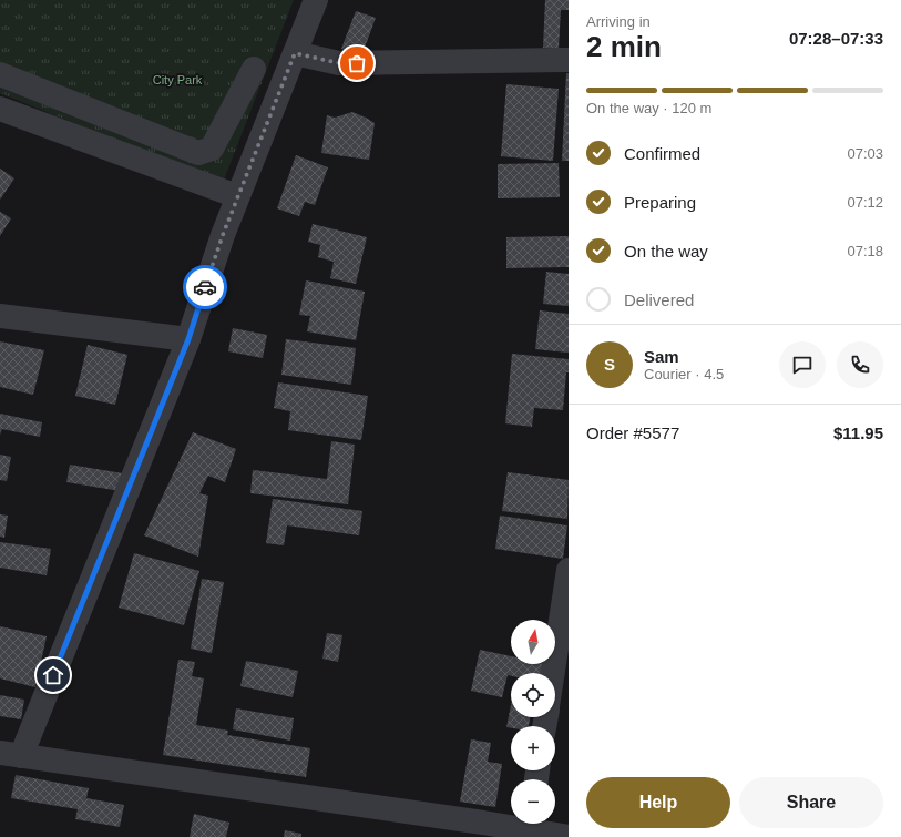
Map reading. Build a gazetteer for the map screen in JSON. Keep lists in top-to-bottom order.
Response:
{
  "parks": ["City Park"],
  "north": "top",
  "page": {
    "heading": ["2 min", "Arriving in", "07:28–07:33"],
    "panel": [
      "Sam",
      "Courier · 4.5",
      "Order #5577",
      "$11.95"
    ],
    "bar": "On the way · 120 m",
    "list": [
      ["Confirmed", "07:03"],
      ["Preparing", "07:12"],
      ["On the way", "07:18"],
      "Delivered"
    ],
    "round": "S",
    "map_buttons": ["+", "−"],
    "buttons": ["Help", "Share"]
  }
}
